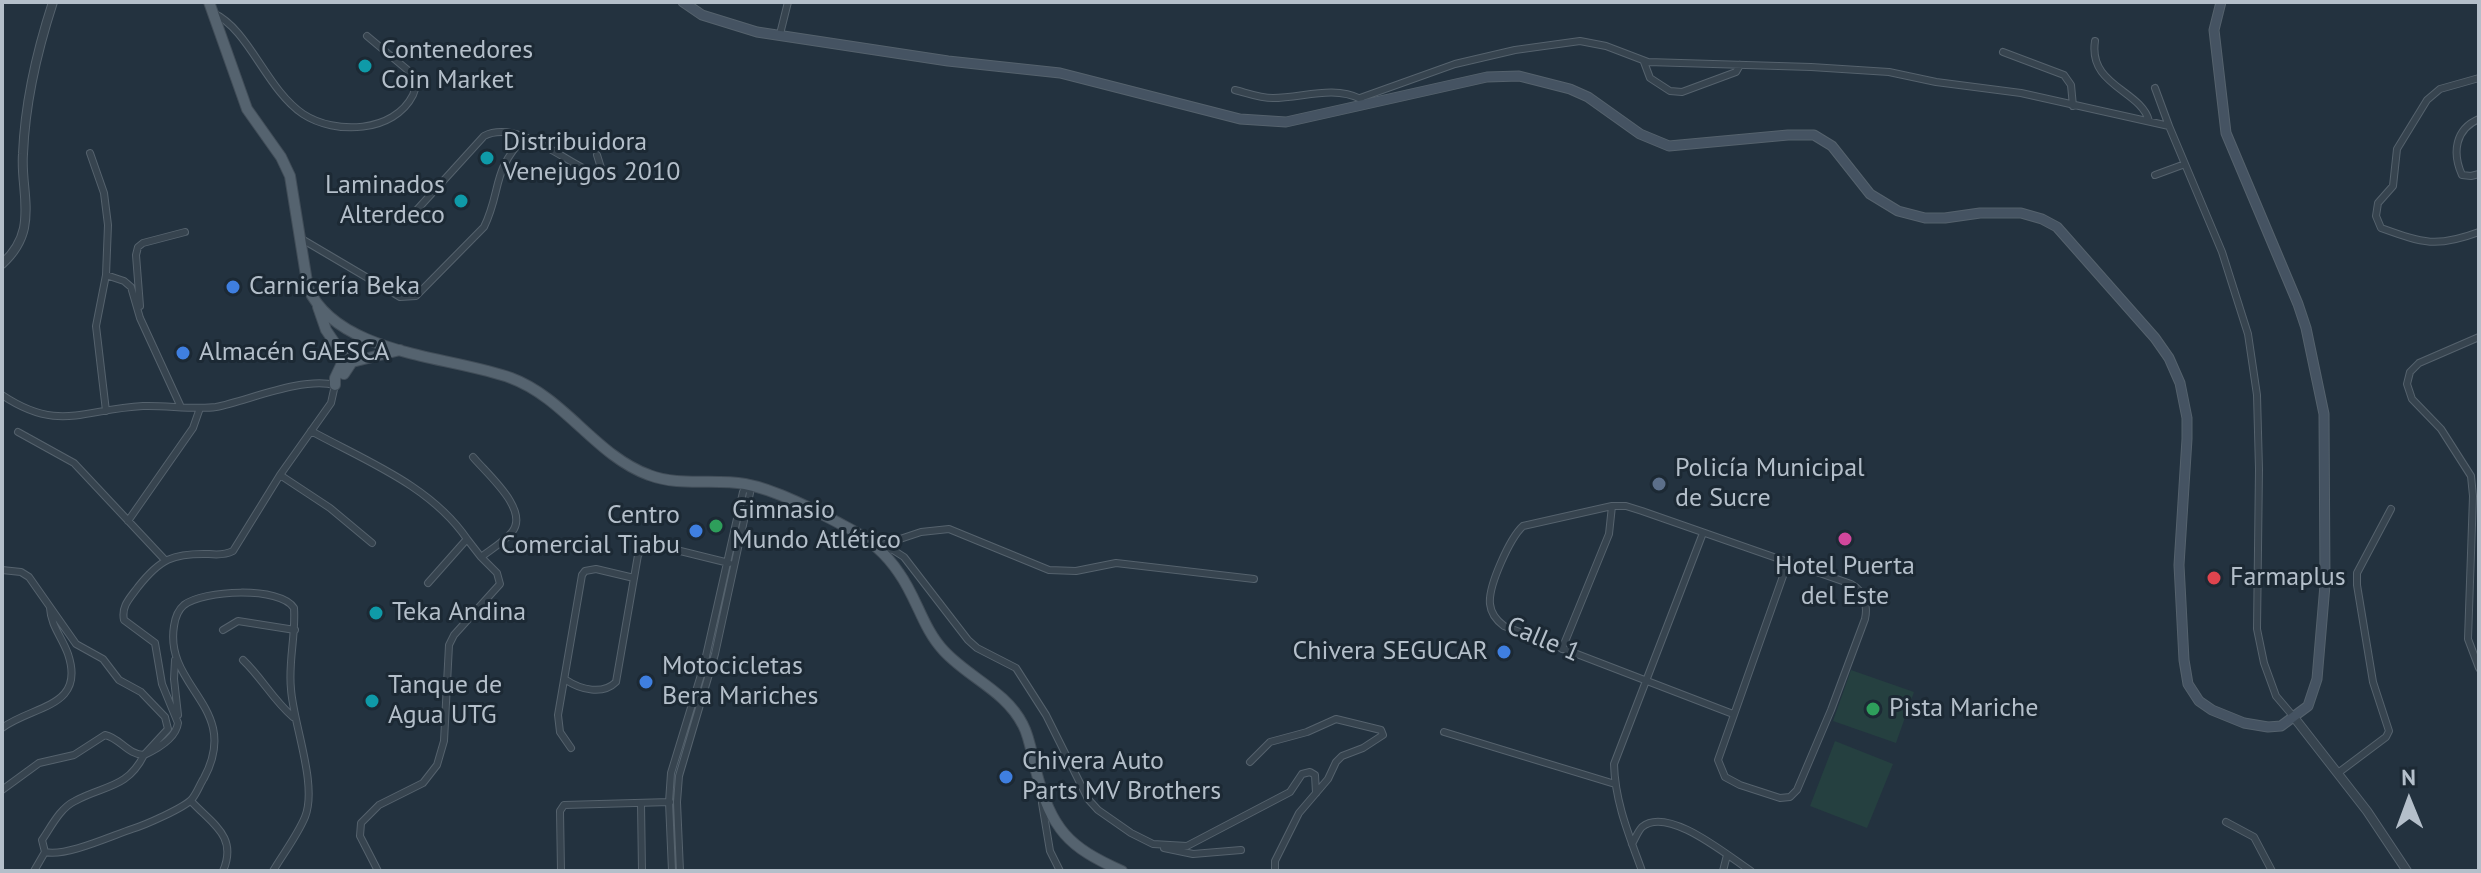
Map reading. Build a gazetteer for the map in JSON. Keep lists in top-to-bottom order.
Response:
{
  "streets": {
    "street": ["Calle 1"]
  },
  "places": [
    "Contenedores Coin Market",
    "Distribuidora Venejugos 2010",
    "Laminados Alterdeco",
    "Carnicería Beka",
    "Almacén GAESCA",
    "Policía Municipal de Sucre",
    "Gimnasio Mundo Atlético",
    "Centro Comercial Tiabu",
    "Hotel Puerta del Este",
    "Farmaplus",
    "Teka Andina",
    "Chivera SEGUCAR",
    "Motocicletas Bera Mariches",
    "Tanque de Agua UTG",
    "Pista Mariche",
    "Chivera Auto Parts MV Brothers"
  ],
  "north": "top"
}
